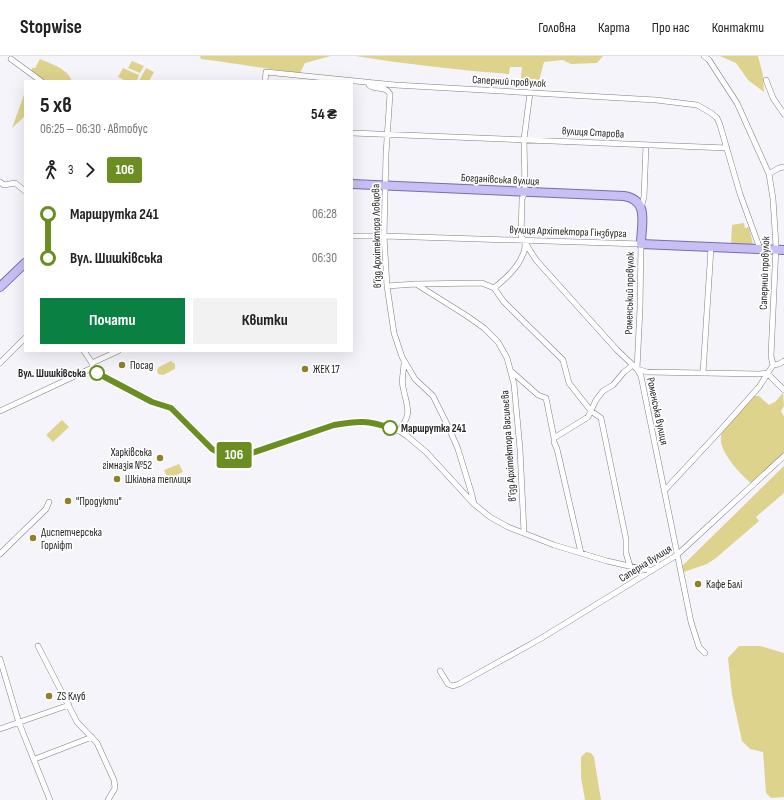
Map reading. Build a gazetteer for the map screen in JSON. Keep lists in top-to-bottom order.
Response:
{
  "streets": {
    "main road": ["Богданівська вулиця", "вулиця Архітектора Гінзбурга", "Роменський провулок"],
    "street": [
      "Саперний провулок",
      "вулиця Старова",
      "в’їзд Архітектора Ловцова",
      "Роменська вулиця",
      "в’їзд Архітектора Васильєва",
      "Саперна вулиця"
    ]
  },
  "crossings": [
    ["Саперний провулок", "вулиця Старова"],
    ["Саперний провулок", "вулиця Архітектора Гінзбурга"],
    ["Саперний провулок", "в’їзд Архітектора Ловцова"],
    ["вулиця Старова", "в’їзд Архітектора Ловцова"],
    ["вулиця Старова", "Роменський провулок"],
    ["Богданівська вулиця", "в’їзд Архітектора Ловцова"],
    ["Богданівська вулиця", "Роменський провулок"],
    ["вулиця Архітектора Гінзбурга", "в’їзд Архітектора Ловцова"],
    ["вулиця Архітектора Гінзбурга", "Роменський провулок"],
    ["вулиця Архітектора Гінзбурга", "Роменська вулиця"],
    ["Роменський провулок", "Роменська вулиця"],
    ["Роменська вулиця", "Саперна вулиця"]
  ],
  "places": [
    "Посад",
    "ЖЕК 17",
    "Вул. Шишківська",
    "Маршрутка 241",
    "Харківська гімназія №52",
    "Шкільна теплиця",
    "\"Продукти\"",
    "Диспетчерська Горліфт",
    "Кафе Балі",
    "ZS Клуб"
  ],
  "lines": ["bus line 106"],
  "page": {
    "header": "Stopwise",
    "nav": [
      "Головна",
      "Карта",
      "Про нас",
      "Контакти"
    ],
    "on_map": "106",
    "heading": ["5 хв", "06:25 – 06:30 · Автобус", "54 ₴"],
    "legs": ["3", "106"],
    "list": [
      {
        "name": "Маршрутка 241",
        "value": "06:28"
      },
      {
        "name": "Вул. Шишківська",
        "value": "06:30"
      }
    ],
    "buttons": ["Почати", "Квитки"]
  }
}
